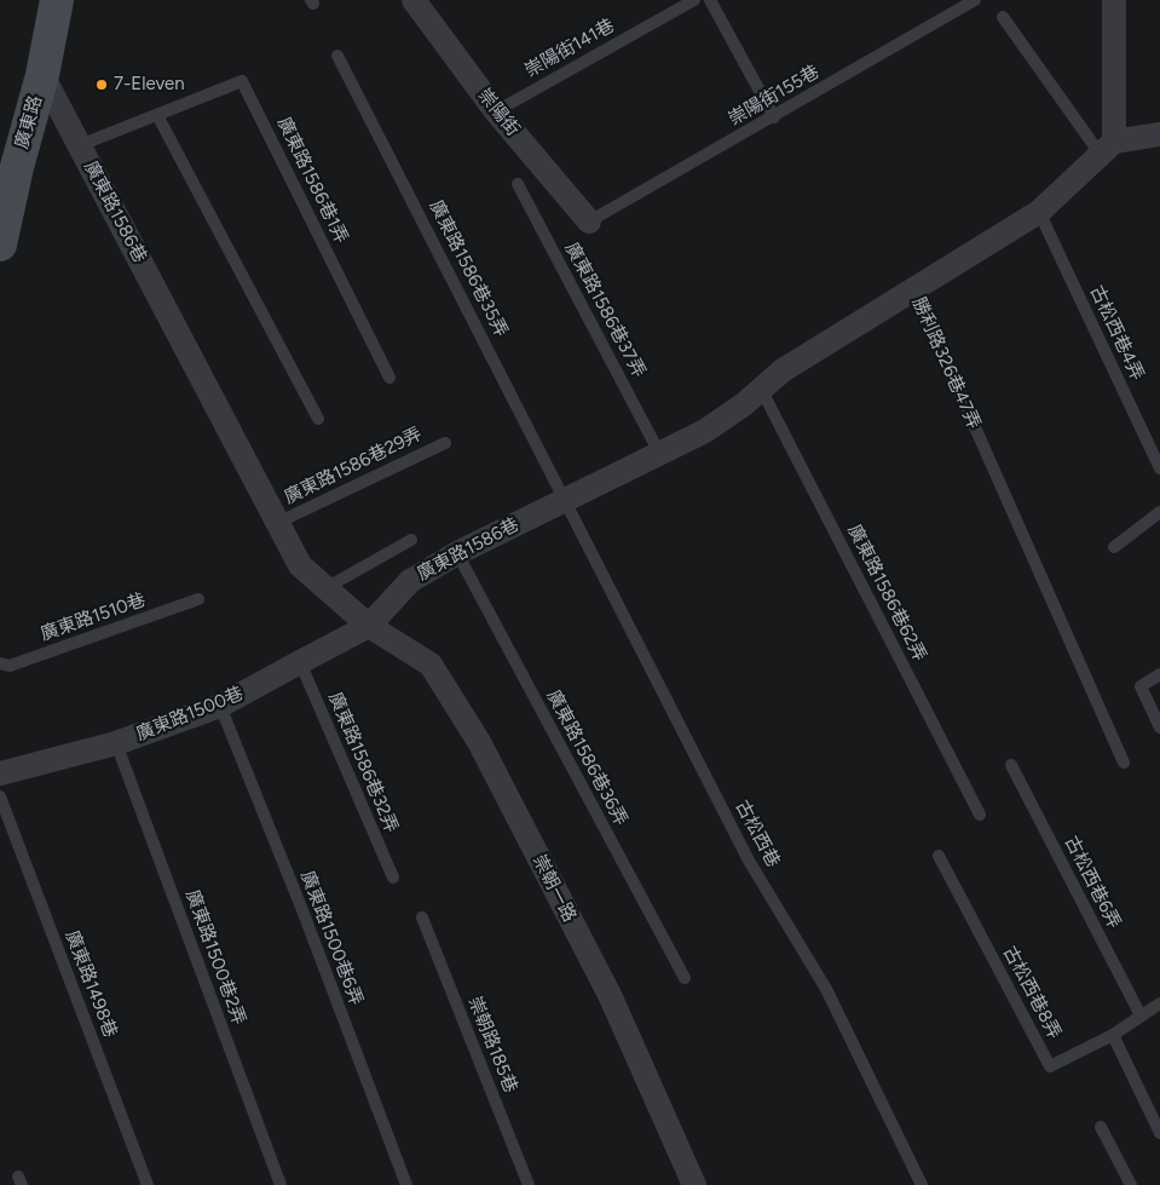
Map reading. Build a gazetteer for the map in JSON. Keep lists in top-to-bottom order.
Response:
{
  "streets": {
    "street": [
      "崇陽街",
      "廣東路",
      "廣東路1586巷",
      "勝利路326巷47弄",
      "廣東路1500巷",
      "崇朝一路"
    ],
    "lane": [
      "崇陽街141巷",
      "崇陽街155巷",
      "廣東路1586巷1弄",
      "廣東路1586巷35弄",
      "廣東路1586巷37弄",
      "古松西巷4弄",
      "廣東路1586巷29弄",
      "廣東路1586巷62弄",
      "廣東路1510巷",
      "廣東路1586巷36弄",
      "廣東路1586巷32弄",
      "古松西巷",
      "古松西巷6弄",
      "廣東路1500巷6弄",
      "廣東路1500巷2弄",
      "廣東路1498巷",
      "古松西巷8弄",
      "崇朝路185巷"
    ]
  },
  "crossings": [
    ["崇陽街141巷", "崇陽街"],
    ["崇陽街155巷", "崇陽街"],
    ["廣東路", "廣東路1586巷"],
    ["廣東路1586巷1弄", "廣東路1586巷"],
    ["廣東路1586巷", "廣東路1586巷35弄"],
    ["廣東路1586巷", "廣東路1586巷37弄"],
    ["廣東路1586巷", "勝利路326巷47弄"],
    ["廣東路1586巷", "廣東路1586巷29弄"],
    ["廣東路1586巷", "廣東路1586巷62弄"],
    ["廣東路1586巷", "廣東路1500巷"],
    ["廣東路1586巷", "廣東路1586巷36弄"],
    ["廣東路1586巷", "古松西巷"],
    ["廣東路1586巷", "崇朝一路"],
    ["廣東路1586巷35弄", "古松西巷"],
    ["古松西巷4弄", "勝利路326巷47弄"],
    ["廣東路1500巷", "廣東路1586巷32弄"],
    ["廣東路1500巷", "崇朝一路"],
    ["廣東路1500巷", "廣東路1500巷6弄"],
    ["廣東路1500巷", "廣東路1500巷2弄"],
    ["古松西巷6弄", "古松西巷8弄"]
  ],
  "places": ["7-Eleven"]
}
